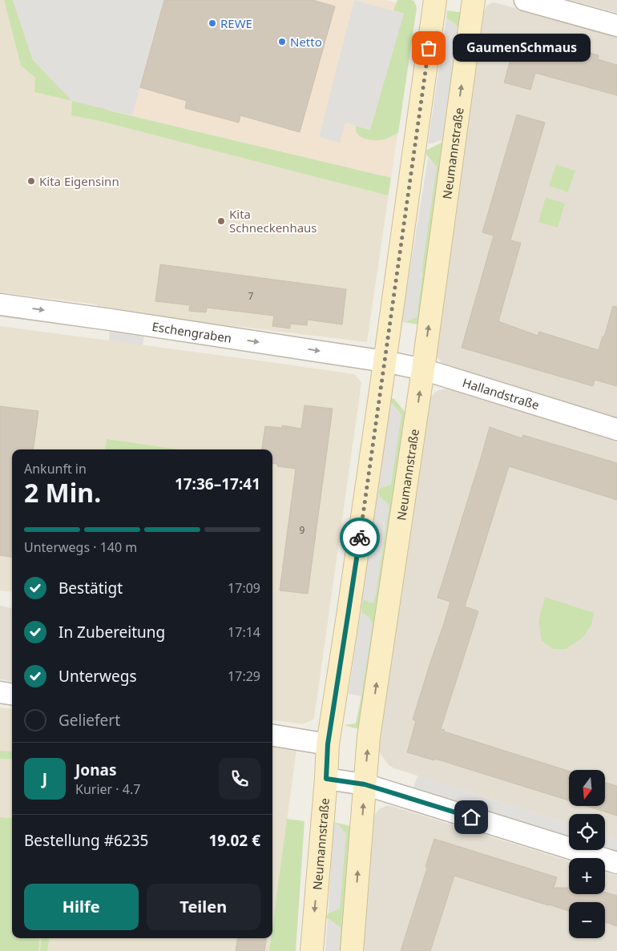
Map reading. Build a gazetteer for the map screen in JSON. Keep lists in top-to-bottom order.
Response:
{
  "streets": {
    "street": ["Neumannstraße", "Eschengraben", "Hallandstraße"]
  },
  "crossings": [
    ["Neumannstraße", "Eschengraben"],
    ["Neumannstraße", "Hallandstraße"],
    ["Eschengraben", "Hallandstraße"]
  ],
  "one_way": ["Eschengraben"],
  "places": [
    "REWE",
    "Netto",
    "GaumenSchmaus",
    "Kita Eigensinn",
    "Kita Schneckenhaus"
  ],
  "house_numbers": ["7", "9"],
  "north": "bottom",
  "page": {
    "bubble": "GaumenSchmaus",
    "heading": ["2 Min.", "Ankunft in", "17:36–17:41"],
    "panel": [
      "Jonas",
      "Kurier · 4.7",
      "Bestellung #6235",
      "19.02 €"
    ],
    "bar": "Unterwegs · 140 m",
    "list": [
      ["Bestätigt", "17:09"],
      ["In Zubereitung", "17:14"],
      ["Unterwegs", "17:29"],
      "Geliefert"
    ],
    "round": "J",
    "map_buttons": ["+", "−"],
    "buttons": ["Hilfe", "Teilen"]
  }
}
